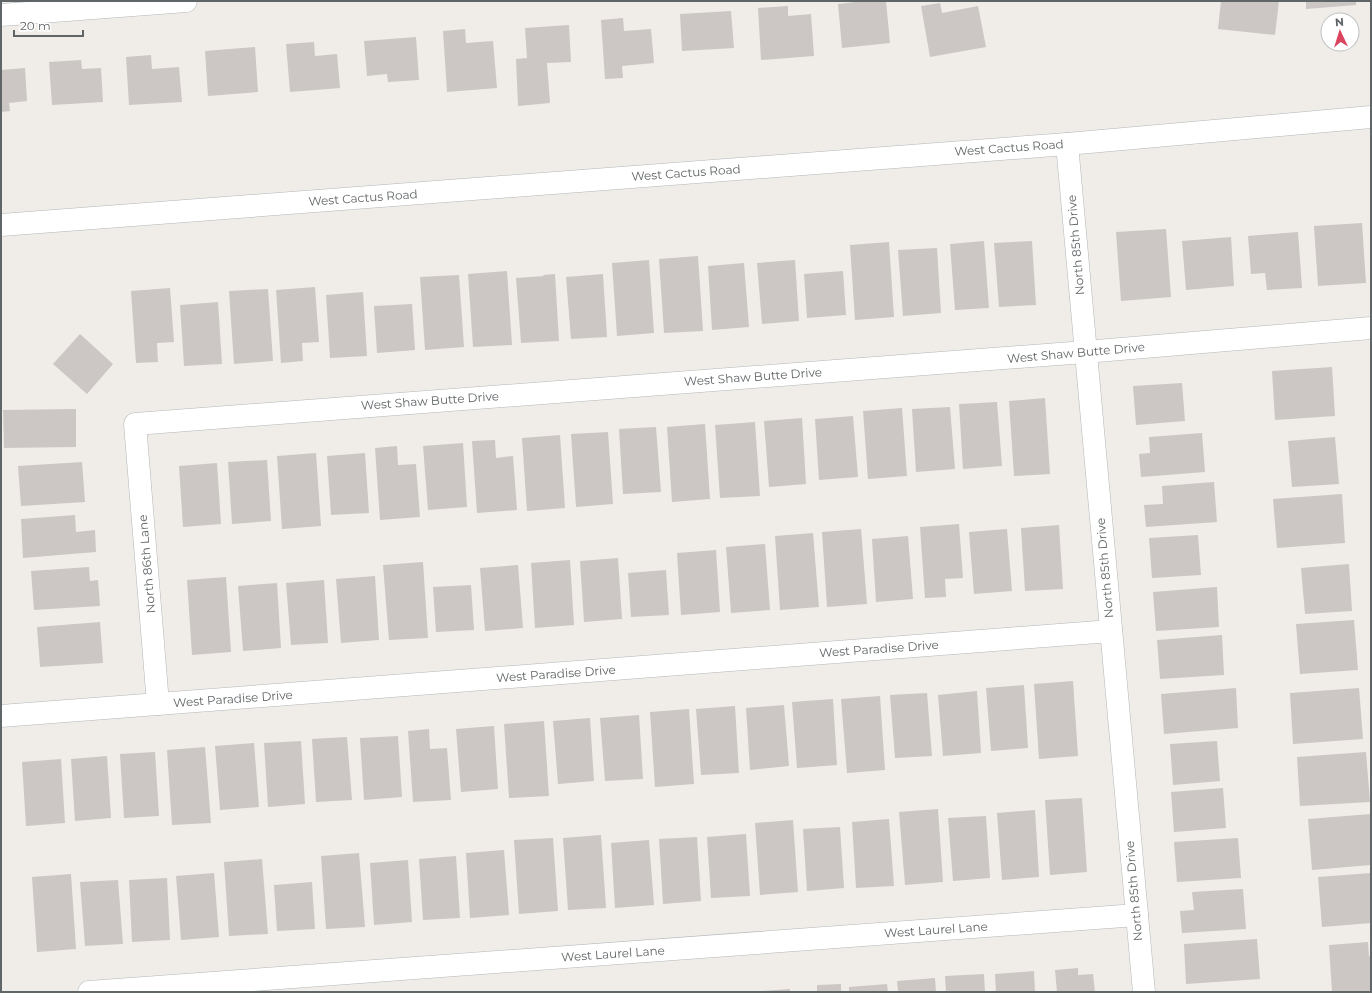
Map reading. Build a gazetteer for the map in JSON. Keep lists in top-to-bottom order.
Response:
{
  "streets": {
    "street": [
      "West Cactus Road",
      "North 85th Drive",
      "West Shaw Butte Drive",
      "North 86th Lane",
      "West Paradise Drive",
      "West Laurel Lane"
    ]
  },
  "crossings": [
    ["West Cactus Road", "North 85th Drive"],
    ["North 85th Drive", "West Shaw Butte Drive"],
    ["North 85th Drive", "West Paradise Drive"],
    ["North 85th Drive", "West Laurel Lane"],
    ["West Shaw Butte Drive", "North 86th Lane"],
    ["North 86th Lane", "West Paradise Drive"]
  ],
  "scale_bar": "20 m",
  "north": "top"
}
